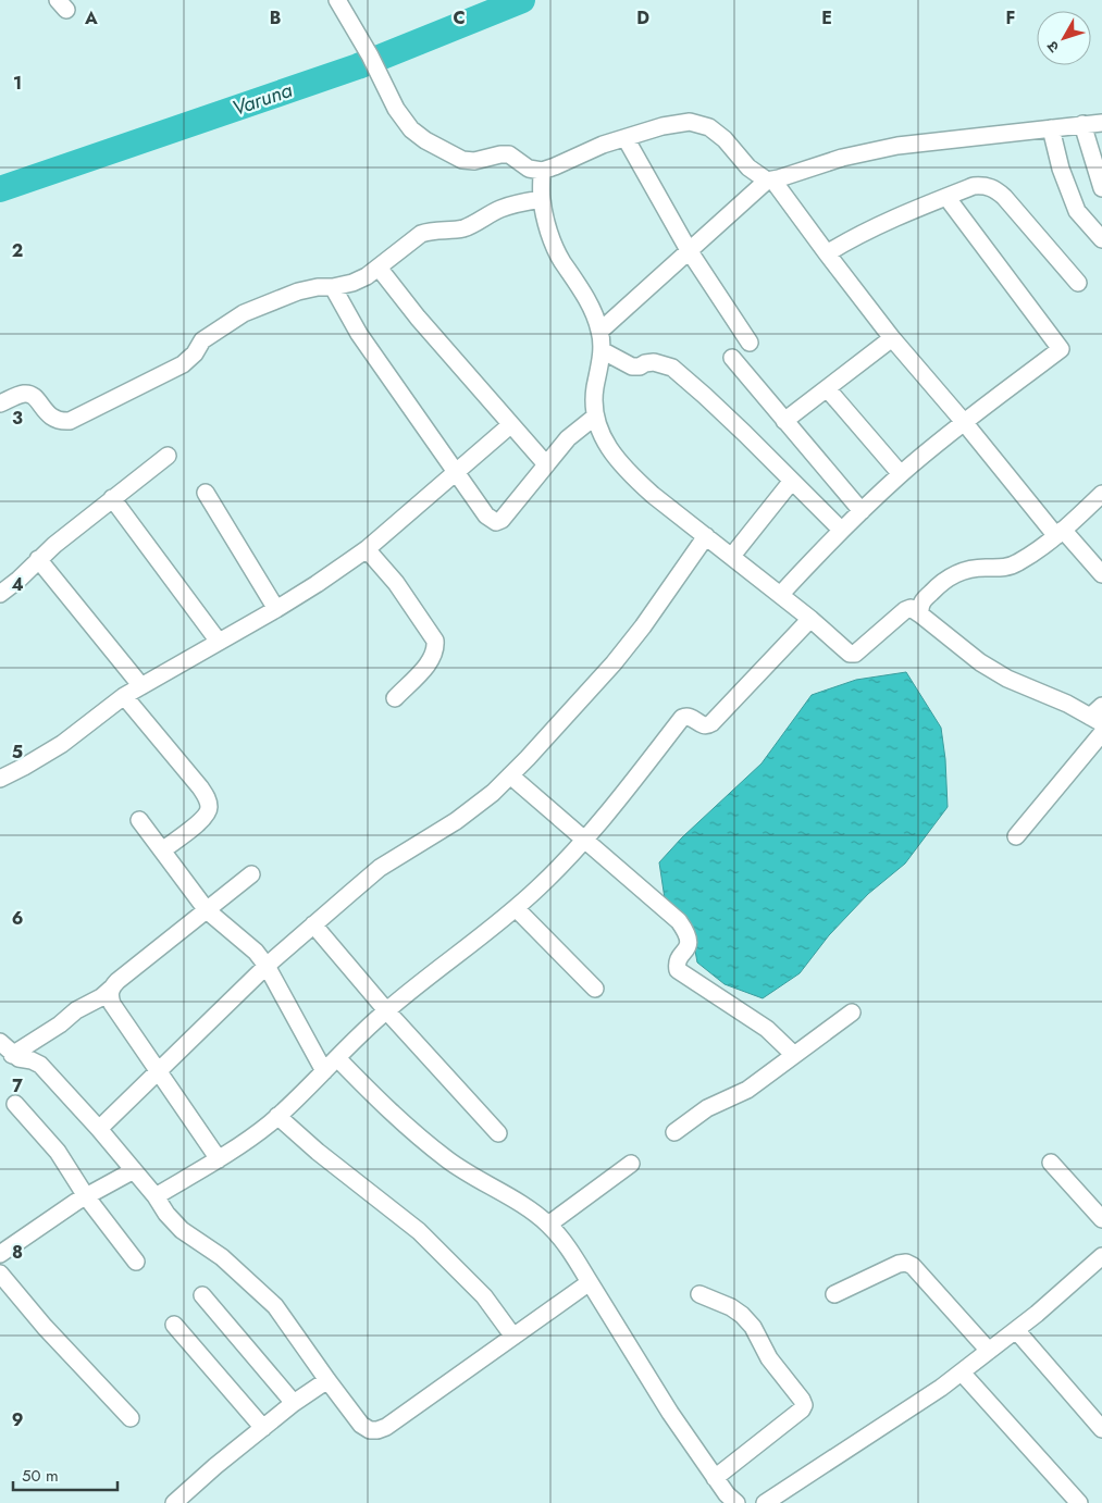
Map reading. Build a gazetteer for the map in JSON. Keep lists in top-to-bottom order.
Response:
{
  "water": ["Varuna"],
  "scale_bar": "50 m",
  "north": "bottom left",
  "grid": {
    "columns": [
      "A",
      "B",
      "C",
      "D",
      "E",
      "F"
    ],
    "rows": [
      "1",
      "2",
      "3",
      "4",
      "5",
      "6",
      "7",
      "8",
      "9"
    ]
  }
}
